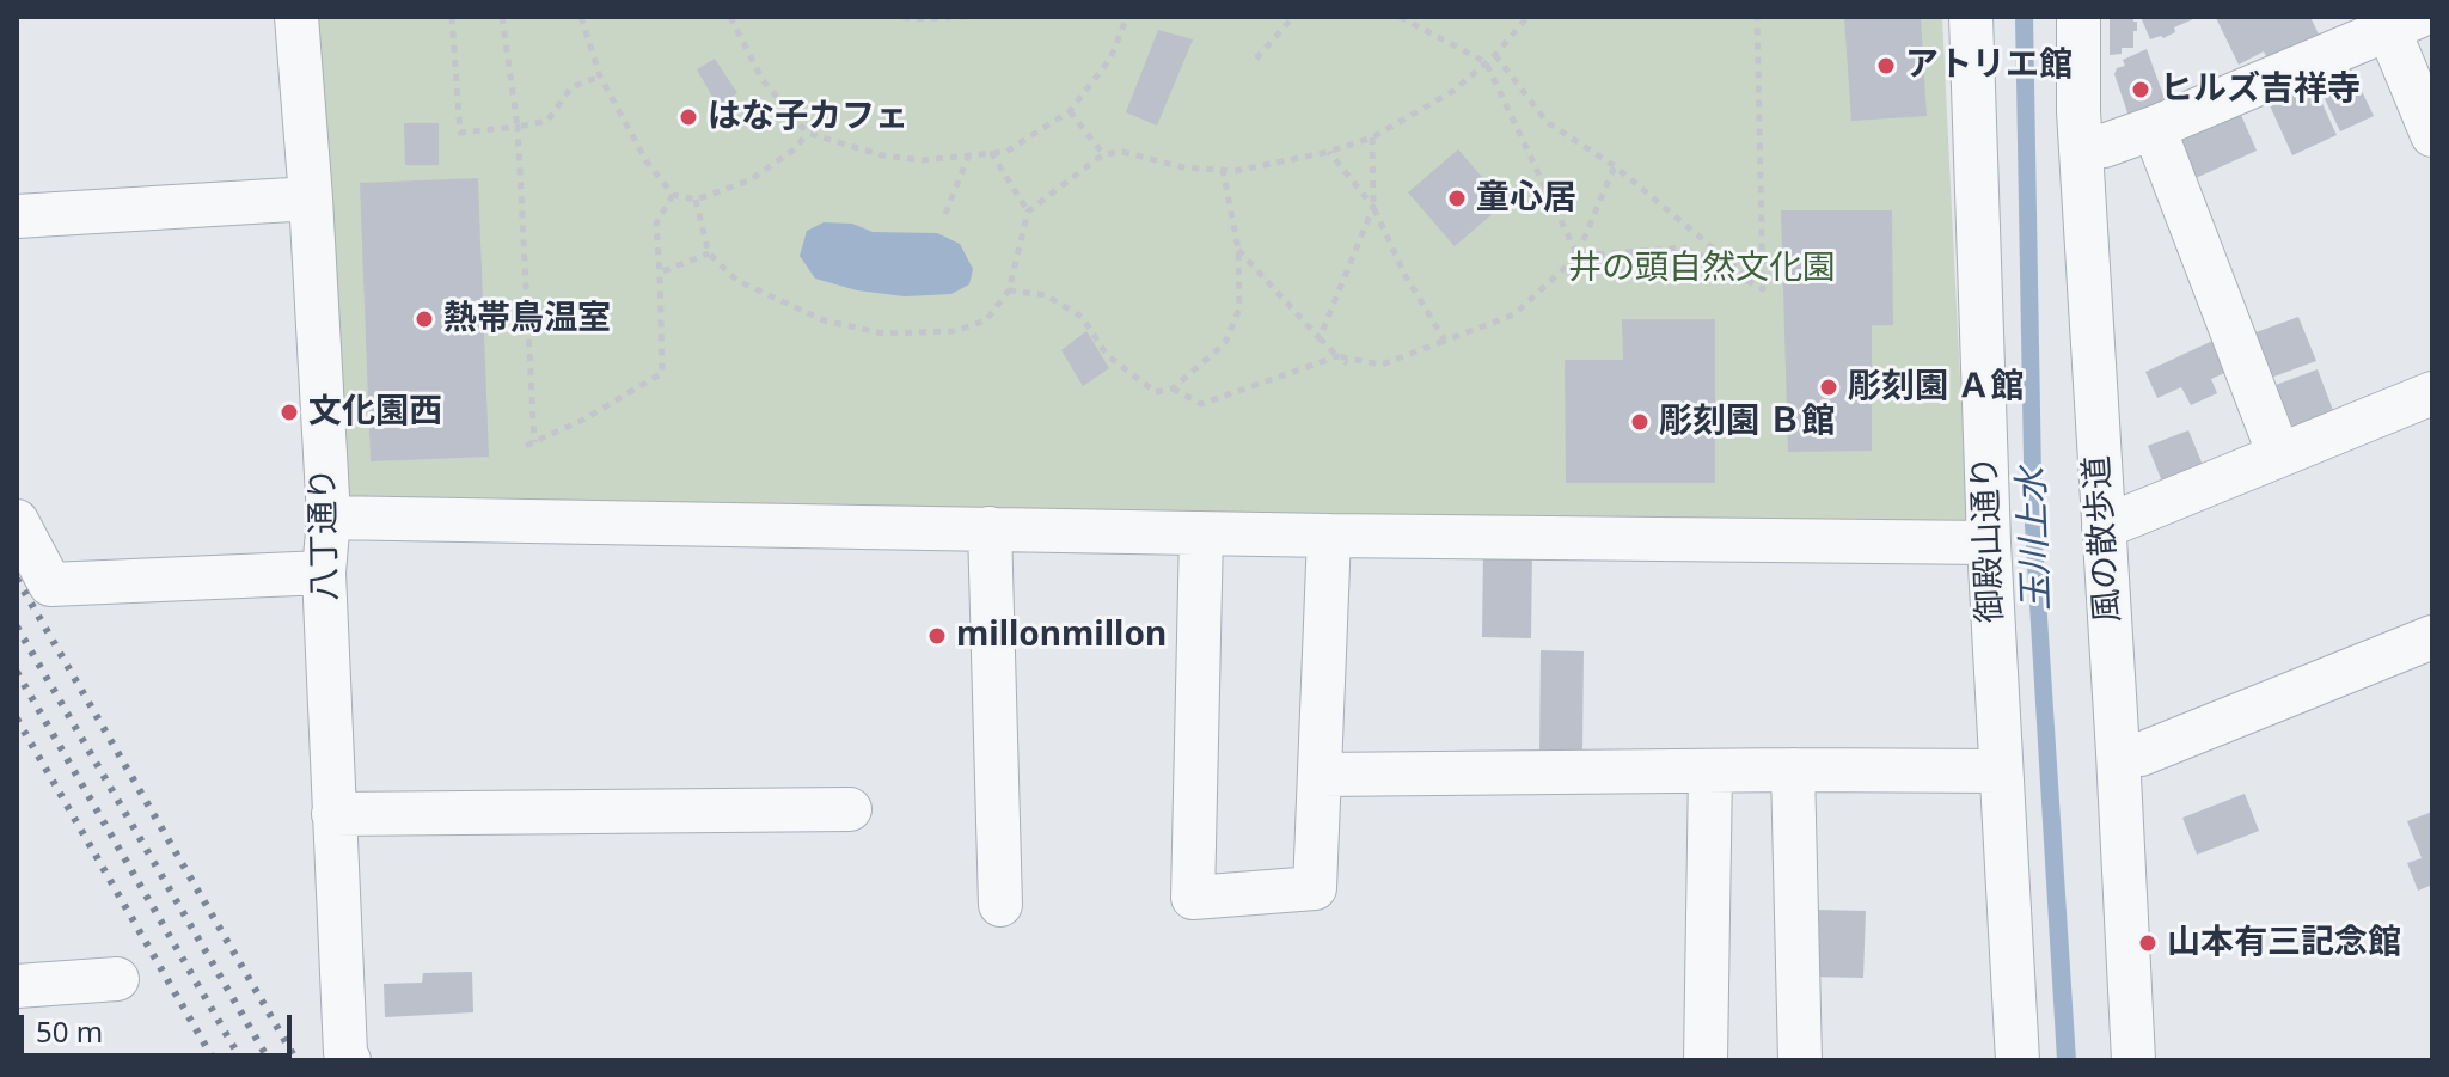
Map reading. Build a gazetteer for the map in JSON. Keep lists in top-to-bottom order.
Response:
{
  "streets": {
    "street": ["八丁通り", "御殿山通り", "風の散歩道"]
  },
  "water": ["玉川上水"],
  "parks": ["井の頭自然文化園"],
  "places": [
    "アトリエ館",
    "ヒルズ吉祥寺",
    "はな子カフェ",
    "童心居",
    "熱帯鳥温室",
    "彫刻園 Ａ館",
    "文化園西",
    "彫刻園 Ｂ館",
    "millonmillon",
    "山本有三記念館"
  ],
  "scale_bar": "50 m"
}
